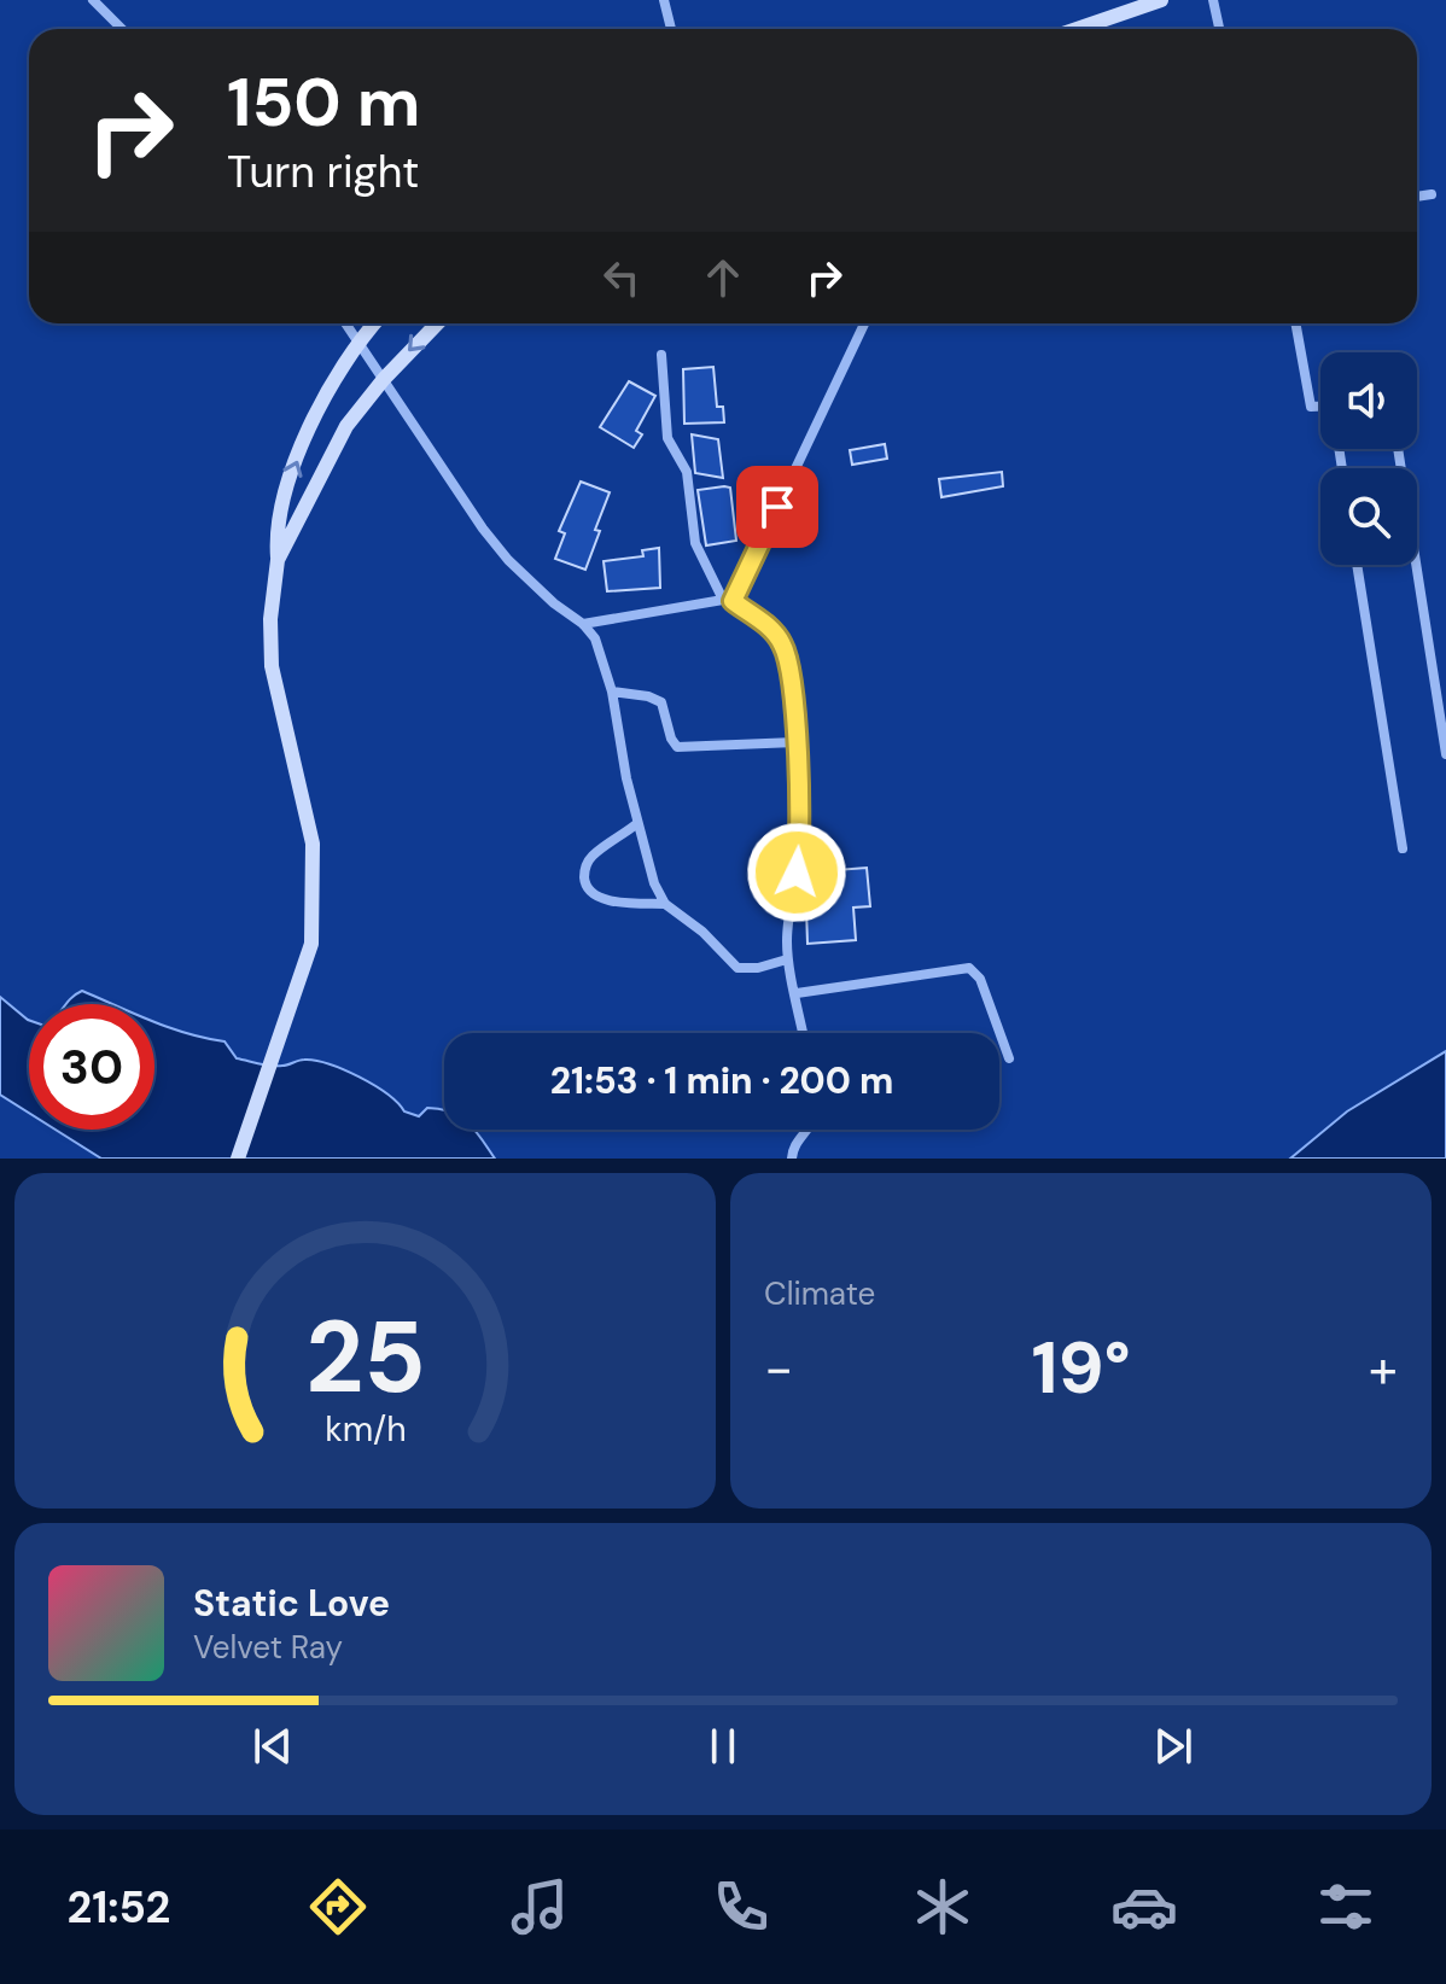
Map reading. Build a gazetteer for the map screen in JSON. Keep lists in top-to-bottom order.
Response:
{
  "page": {
    "turn": ["150 m", "Turn right"],
    "limit": "30",
    "trip": "21:53 · 1 min · 200 m",
    "tile": "Climate",
    "heat": ["−", "19°", "+"],
    "song": ["Static Love", "Velvet Ray"],
    "tabs": "21:52",
    "gauge": ["25", "km/h"]
  }
}
